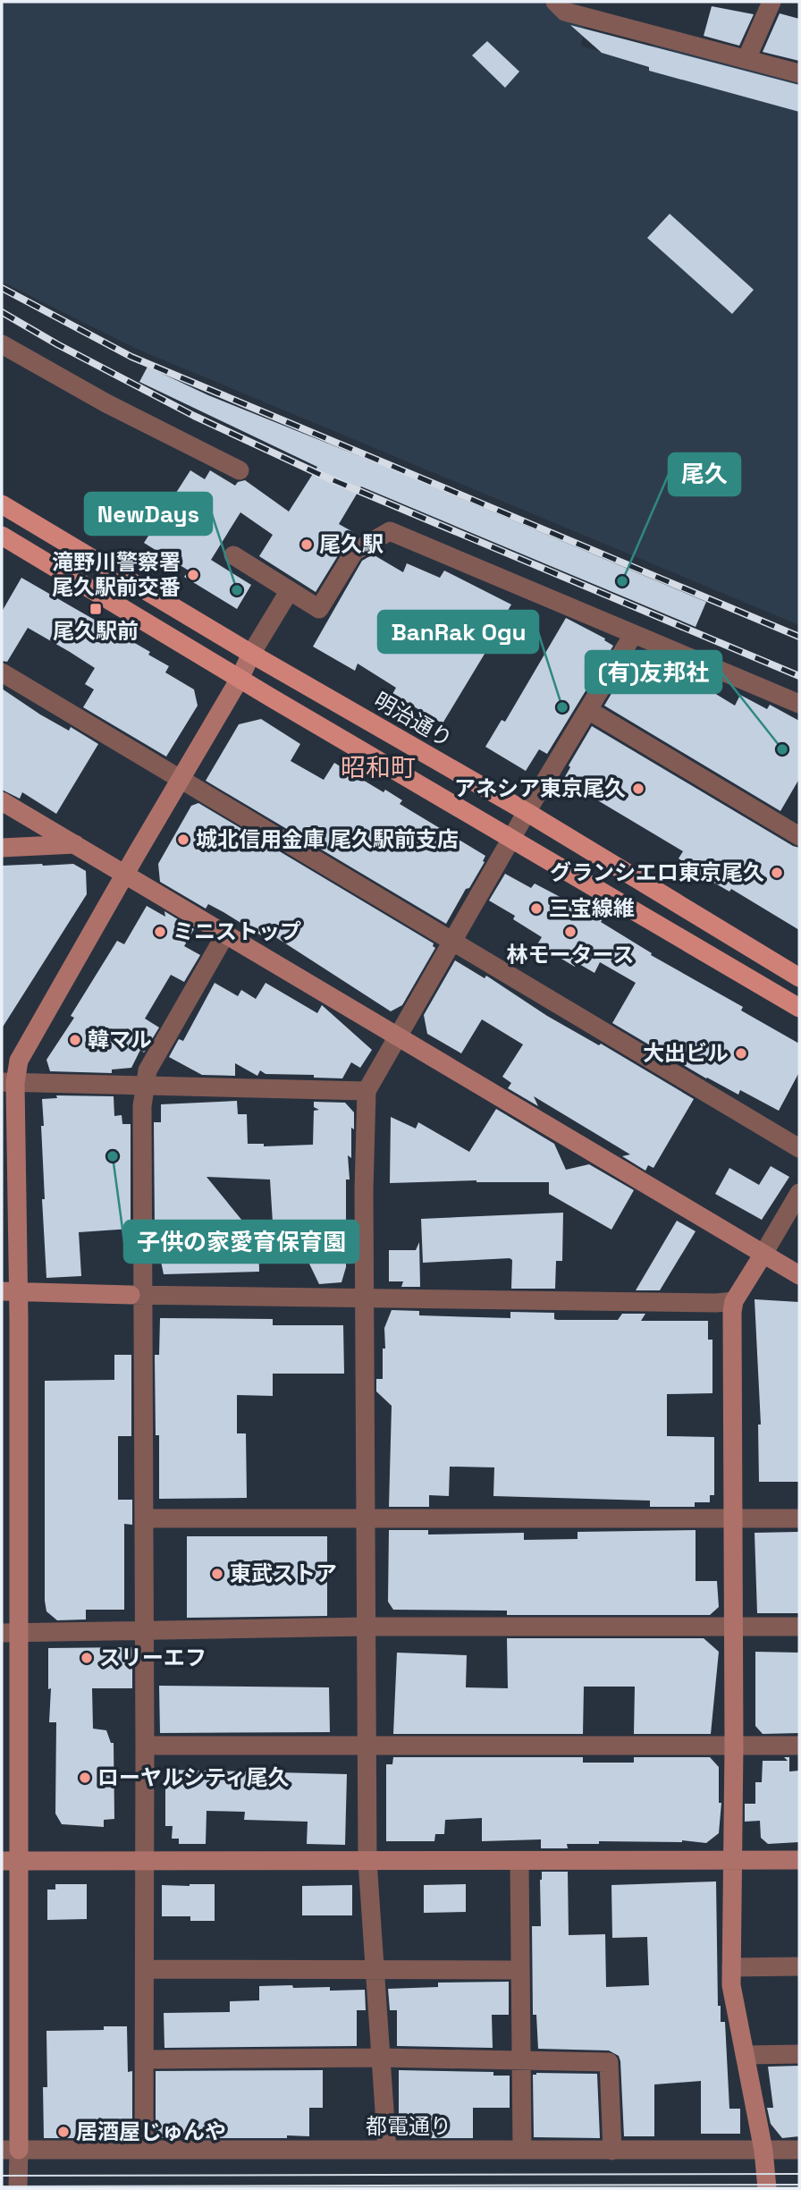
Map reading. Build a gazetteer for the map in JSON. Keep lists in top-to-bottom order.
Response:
{
  "streets": {
    "main road": ["明治通り"],
    "street": ["都電通り"]
  },
  "districts": ["昭和町"],
  "places": {
    "other": [
      "尾久駅",
      "滝野川警察署 尾久駅前交番",
      "尾久",
      "NewDays",
      "BanRak Ogu",
      "(有)友邦社",
      "アネシア東京尾久",
      "城北信用金庫 尾久駅前支店",
      "グランシエロ東京尾久",
      "三宝線維",
      "ミニストップ",
      "林モータース",
      "韓マル",
      "大出ビル",
      "子供の家愛育保育園",
      "東武ストア",
      "スリーエフ",
      "ローヤルシティ尾久",
      "居酒屋じゅんや"
    ],
    "transit": ["尾久駅前"]
  }
}
